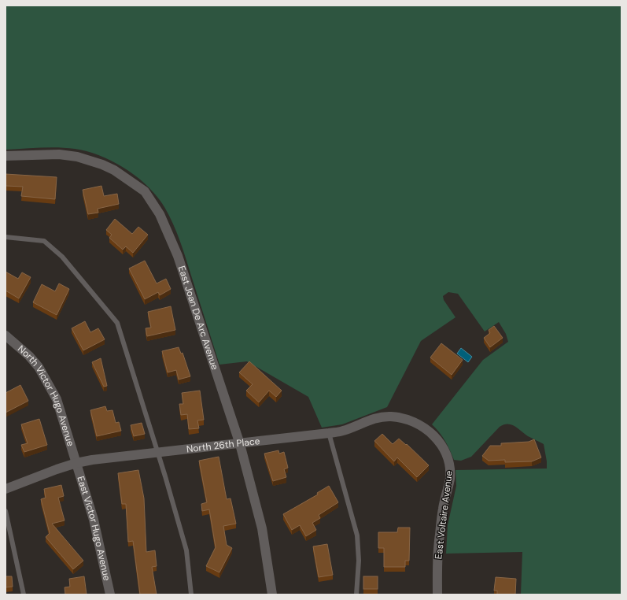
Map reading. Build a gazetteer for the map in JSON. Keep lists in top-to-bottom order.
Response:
{
  "streets": {
    "street": [
      "East Joan De Arc Avenue",
      "North Victor Hugo Avenue",
      "North 26th Place",
      "East Voltaire Avenue",
      "East Victor Hugo Avenue"
    ]
  },
  "crossings": [
    ["East Joan De Arc Avenue", "North 26th Place"],
    ["North Victor Hugo Avenue", "North 26th Place"],
    ["North Victor Hugo Avenue", "East Victor Hugo Avenue"],
    ["North 26th Place", "East Voltaire Avenue"],
    ["North 26th Place", "East Victor Hugo Avenue"]
  ]
}
